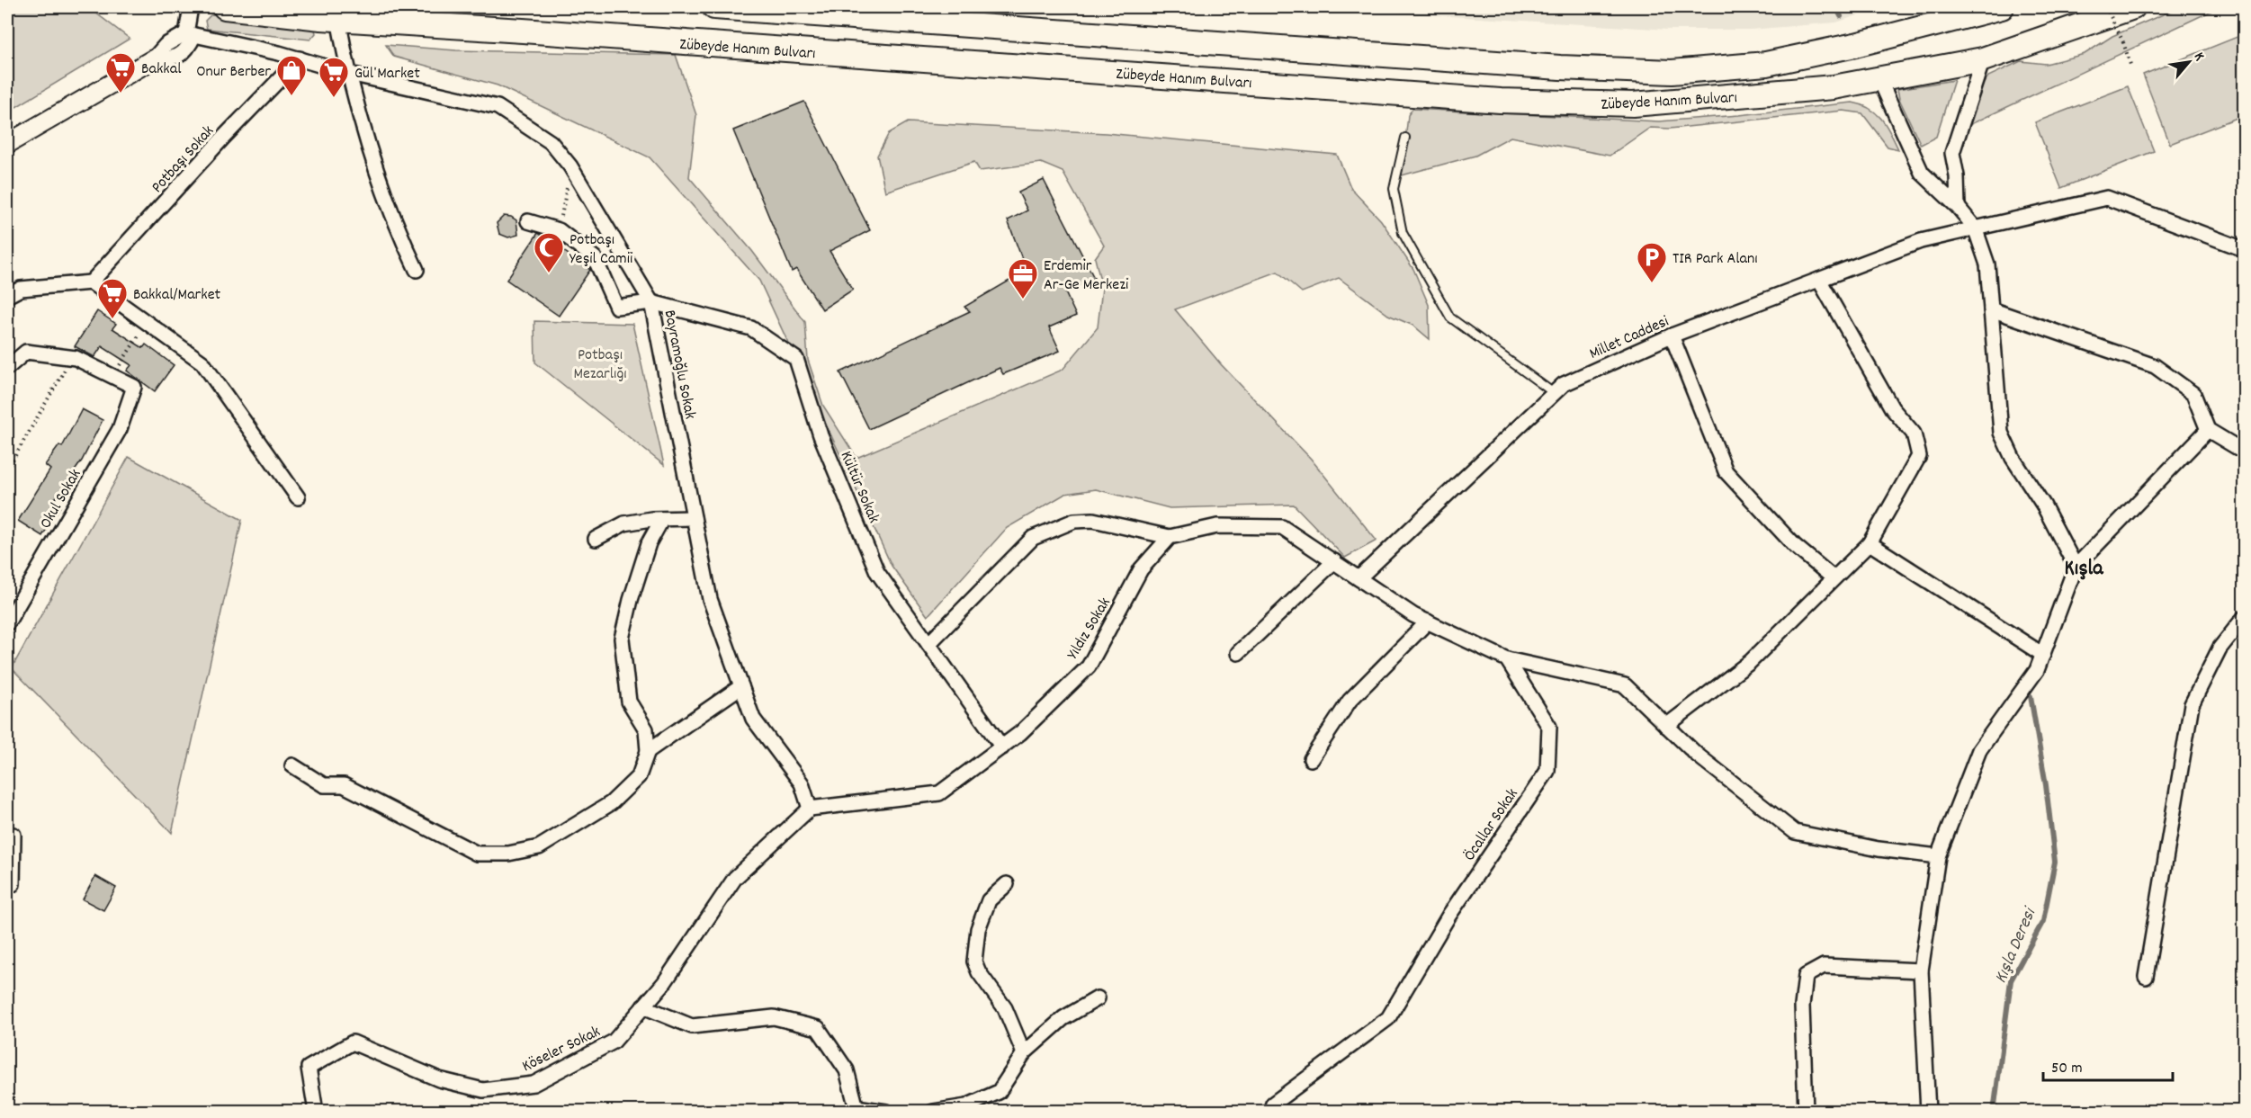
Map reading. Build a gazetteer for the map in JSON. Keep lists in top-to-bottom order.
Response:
{
  "streets": {
    "highway": ["Zübeyde Hanım Bulvarı"],
    "street": [
      "Potbaşı Sokak",
      "Millet Caddesi",
      "Bayramoğlu Sokak",
      "Kültür Sokak",
      "Okul Sokak",
      "Yıldız Sokak",
      "Öcallar Sokak",
      "Köseler Sokak"
    ]
  },
  "crossings": [
    ["Potbaşı Sokak", "Bayramoğlu Sokak"],
    ["Bayramoğlu Sokak", "Kültür Sokak"],
    ["Bayramoğlu Sokak", "Yıldız Sokak"],
    ["Bayramoğlu Sokak", "Köseler Sokak"],
    ["Kültür Sokak", "Yıldız Sokak"],
    ["Yıldız Sokak", "Köseler Sokak"]
  ],
  "districts": ["Kışla"],
  "water": ["Kışla Deresi"],
  "parks": ["Potbaşı Mezarlığı"],
  "places": {
    "supermarket": ["Bakkal", "Gül Market", "Bakkal/Market"],
    "shop": ["Onur Berber"],
    "mosque": ["Potbaşı Yeşil Camii"],
    "parking": ["TIR Park Alanı"],
    "office": ["Erdemir Ar-Ge Merkezi"]
  },
  "scale_bar": "50 m",
  "north": "top right"
}
